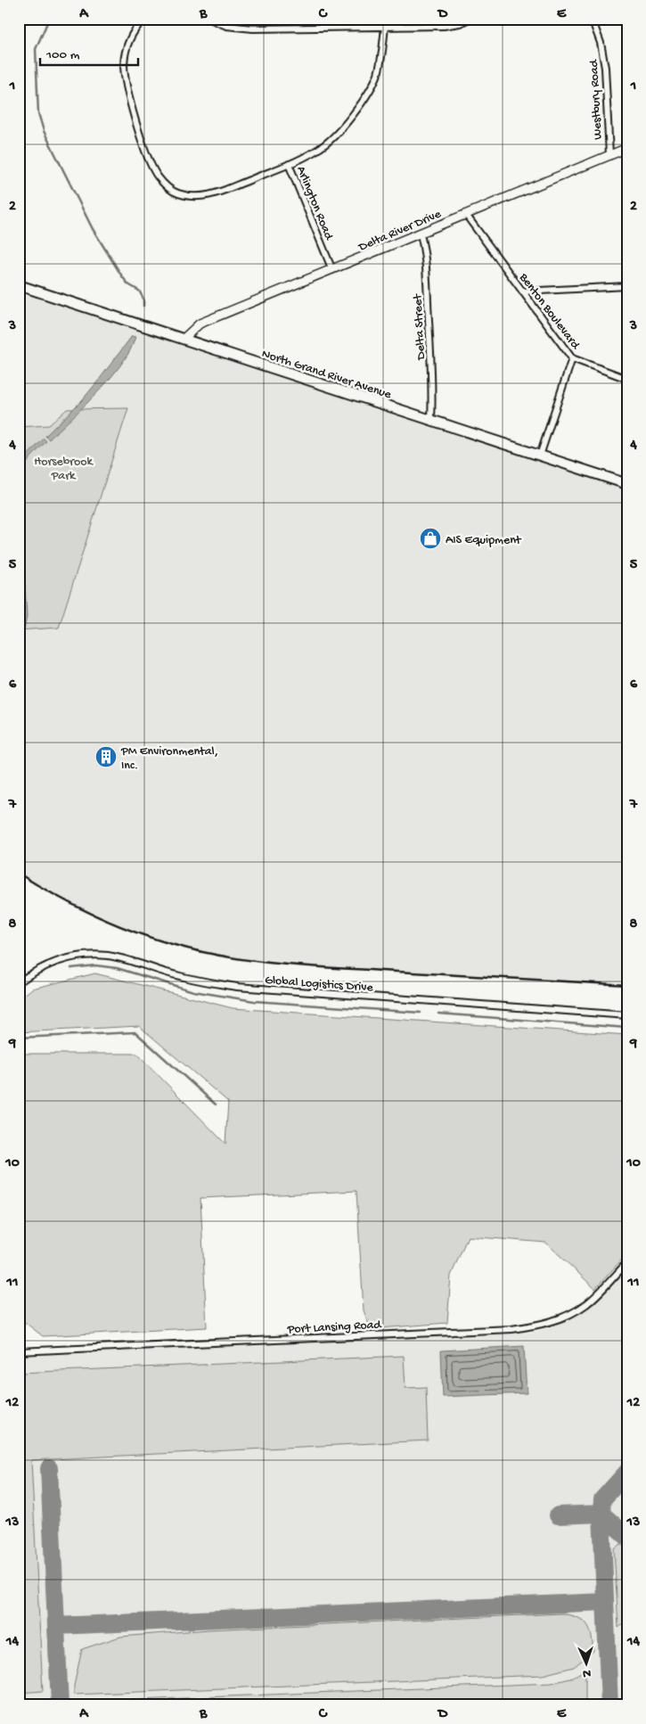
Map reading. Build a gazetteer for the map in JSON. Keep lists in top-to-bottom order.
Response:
{
  "streets": {
    "main road": ["North Grand River Avenue"],
    "street": [
      "Westbury Road",
      "Arlington Road",
      "Delta River Drive",
      "Benton Boulevard",
      "Delta Street",
      "Global Logistics Drive",
      "Port Lansing Road"
    ]
  },
  "crossings": [
    ["Westbury Road", "Delta River Drive"],
    ["Arlington Road", "Delta River Drive"],
    ["Delta River Drive", "Benton Boulevard"],
    ["Delta River Drive", "Delta Street"],
    ["Delta River Drive", "North Grand River Avenue"],
    ["Benton Boulevard", "North Grand River Avenue"],
    ["Delta Street", "North Grand River Avenue"]
  ],
  "parks": ["Horsebrook Park"],
  "places": {
    "shop": ["AIS Equipment"],
    "building": ["PM Environmental, Inc."]
  },
  "scale_bar": "100 m",
  "north": "bottom",
  "grid": {
    "columns": [
      "A",
      "B",
      "C",
      "D",
      "E"
    ],
    "rows": [
      "1",
      "2",
      "3",
      "4",
      "5",
      "6",
      "7",
      "8",
      "9",
      "10",
      "11",
      "12",
      "13",
      "14"
    ]
  }
}
